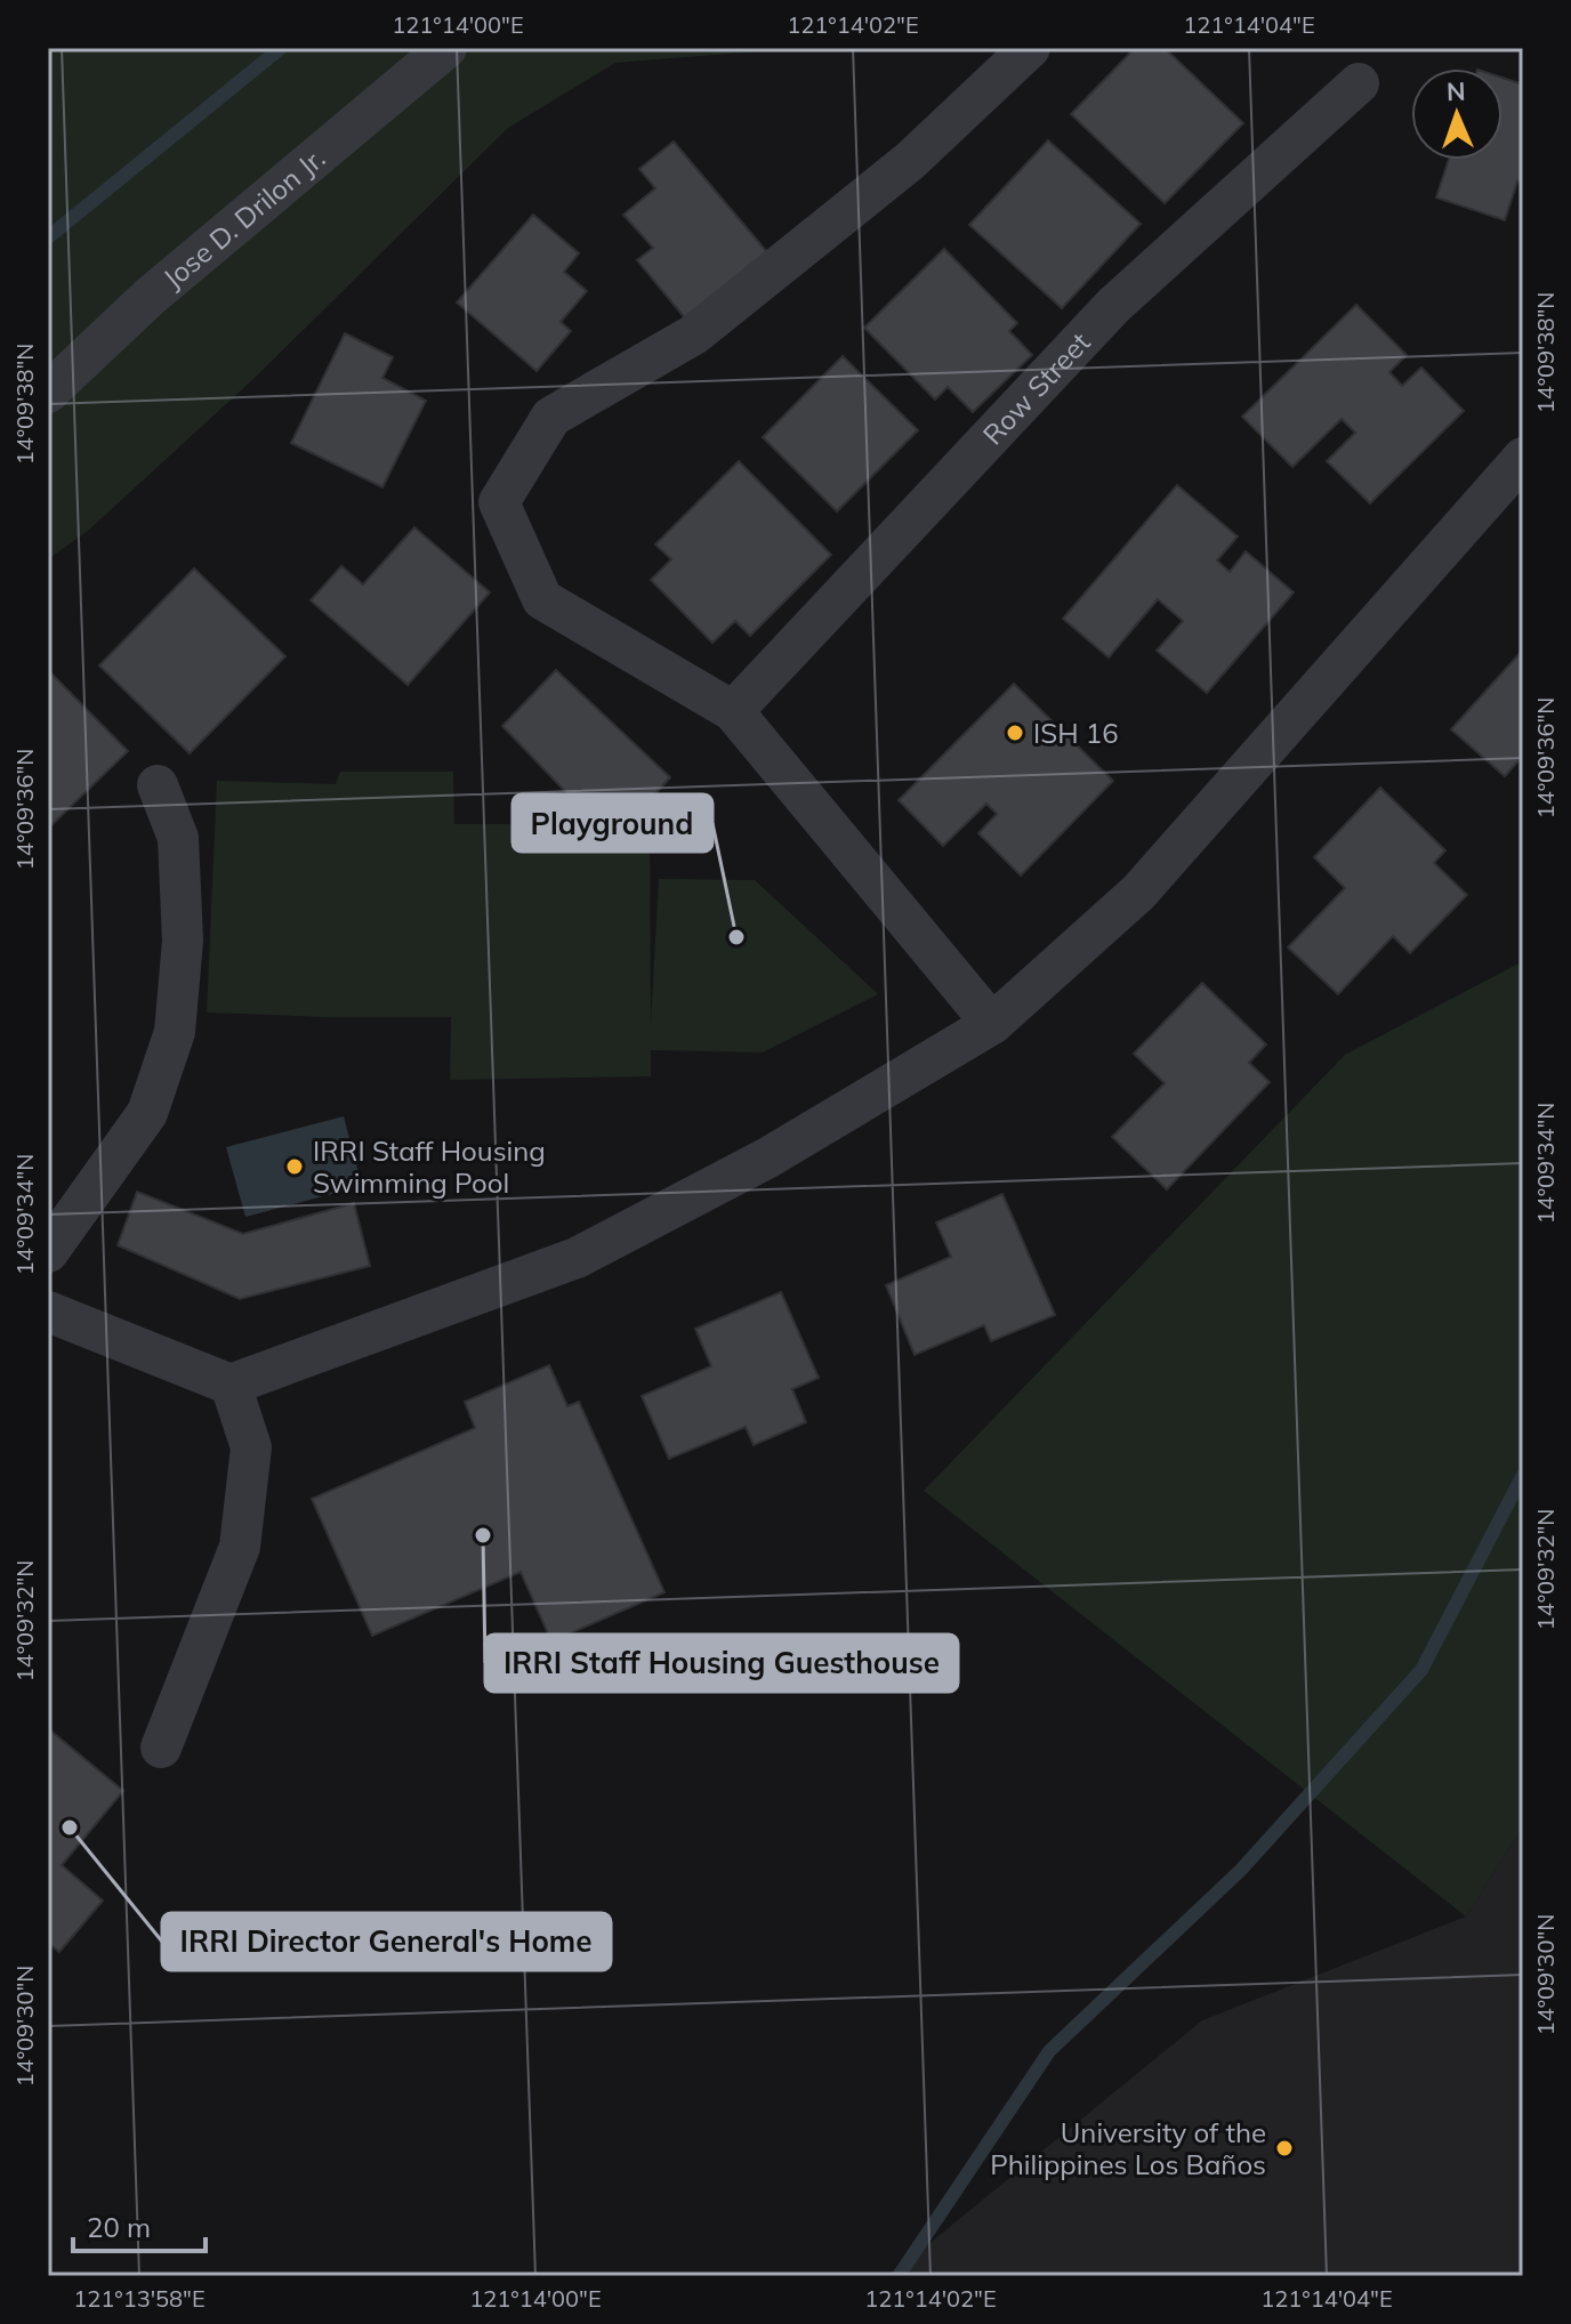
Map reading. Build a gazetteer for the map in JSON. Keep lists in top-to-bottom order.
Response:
{
  "streets": {
    "street": ["Jose D. Drilon Jr.", "Row Street"]
  },
  "places": [
    "ISH 16",
    "Playground",
    "IRRI Staff Housing Swimming Pool",
    "IRRI Staff Housing Guesthouse",
    "IRRI Director General's Home",
    "University of the Philippines Los Baños"
  ],
  "scale_bar": "20 m",
  "north": "top",
  "coordinates": [
    "121°14'00\"E",
    "121°14'02\"E",
    "121°14'04\"E",
    "14°09'38\"N",
    "14°09'36\"N",
    "14°09'34\"N",
    "14°09'32\"N",
    "14°09'30\"N",
    "121°13'58\"E"
  ]
}
